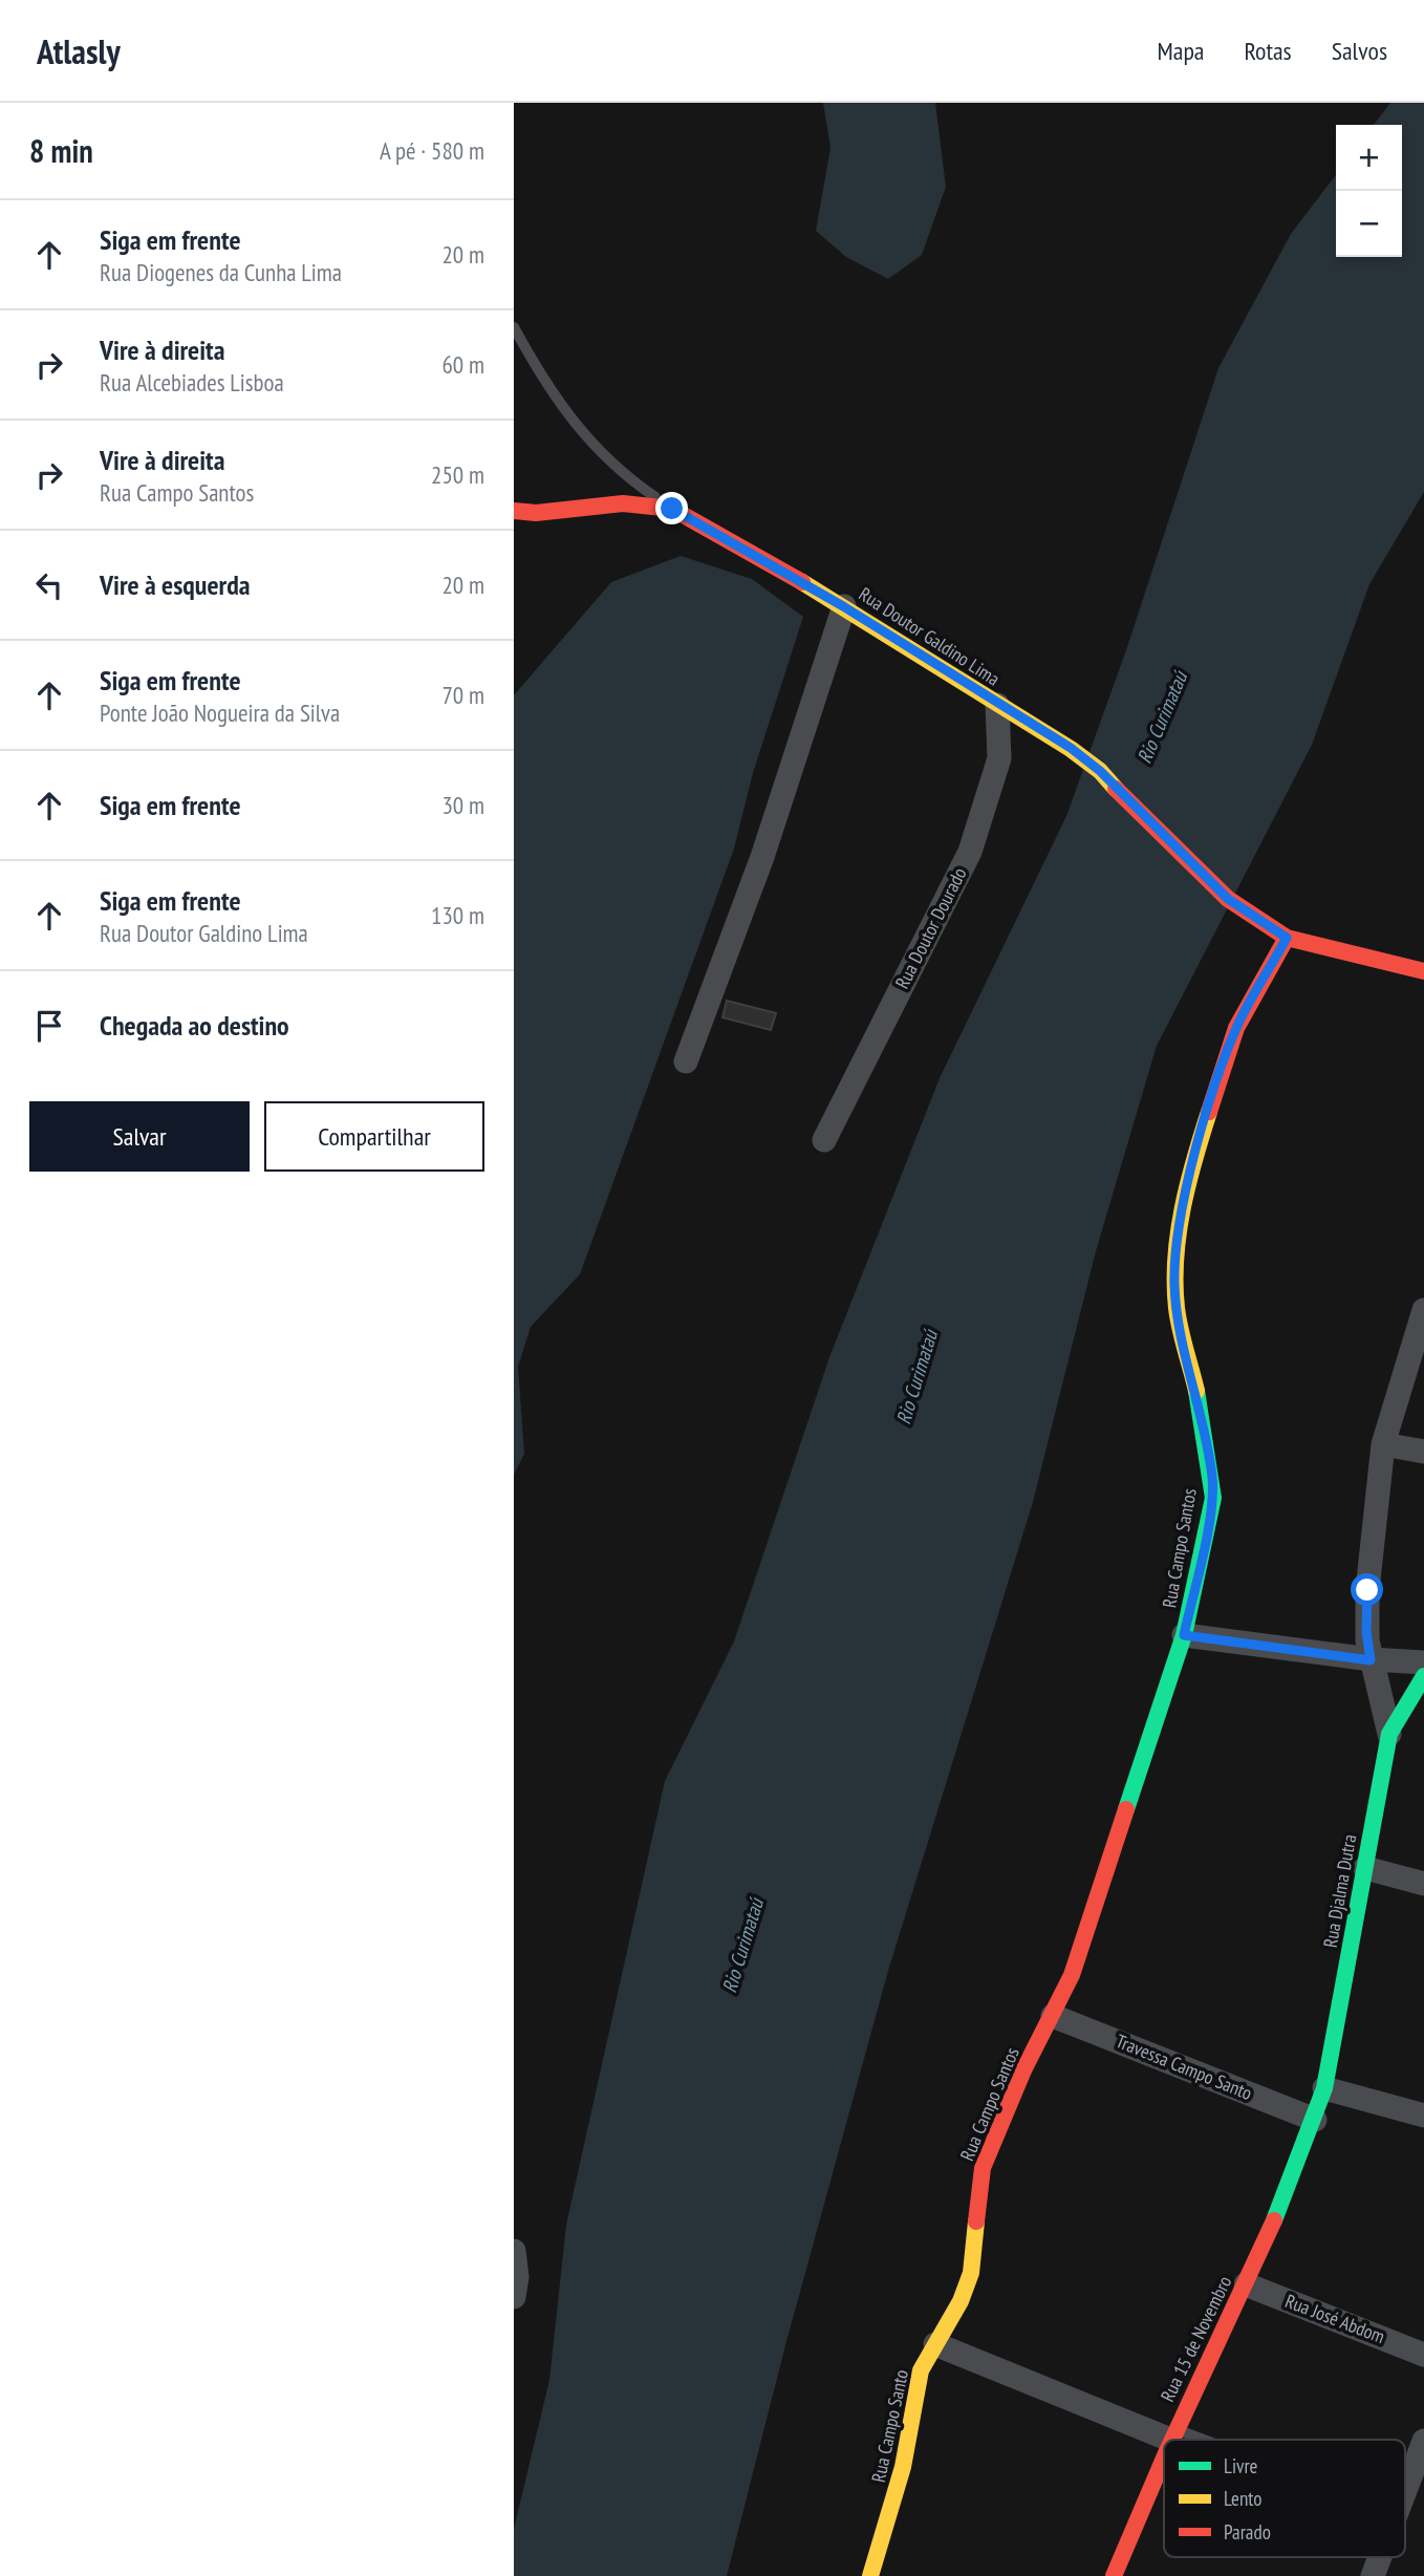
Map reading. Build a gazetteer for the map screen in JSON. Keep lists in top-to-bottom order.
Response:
{
  "streets": {
    "street": [
      "Rua Doutor Galdino Lima",
      "Rua Doutor Dourado",
      "Rua Campo Santos",
      "Rua Djalma Dutra",
      "Travessa Campo Santo",
      "Rua José Abdom",
      "Rua 15 de Novembro",
      "Rua Campo Santo"
    ]
  },
  "crossings": [
    ["Rua Doutor Galdino Lima", "Rua Doutor Dourado"],
    ["Rua Doutor Galdino Lima", "Rua Campo Santos"],
    ["Rua Campo Santos", "Travessa Campo Santo"],
    ["Rua Campo Santos", "Rua Campo Santo"],
    ["Rua Djalma Dutra", "Travessa Campo Santo"],
    ["Rua Djalma Dutra", "Rua 15 de Novembro"],
    ["Travessa Campo Santo", "Rua 15 de Novembro"],
    ["Rua José Abdom", "Rua 15 de Novembro"]
  ],
  "water": ["Rio Curimataú"],
  "legend": ["Livre", "Lento", "Parado"],
  "page": {
    "header": "Atlasly",
    "nav": ["Mapa", "Rotas", "Salvos"],
    "heading": ["8 min", "A pé · 580 m"],
    "map_buttons": ["+", "−"],
    "list": [
      ["Siga em frente", "Rua Diogenes da Cunha Lima", "20 m"],
      ["Vire à direita", "Rua Alcebiades Lisboa", "60 m"],
      ["Vire à direita", "Rua Campo Santos", "250 m"],
      ["Vire à esquerda", "20 m"],
      ["Siga em frente", "Ponte João Nogueira da Silva", "70 m"],
      ["Siga em frente", "30 m"],
      ["Siga em frente", "Rua Doutor Galdino Lima", "130 m"],
      "Chegada ao destino"
    ],
    "buttons": ["Salvar", "Compartilhar"]
  }
}
